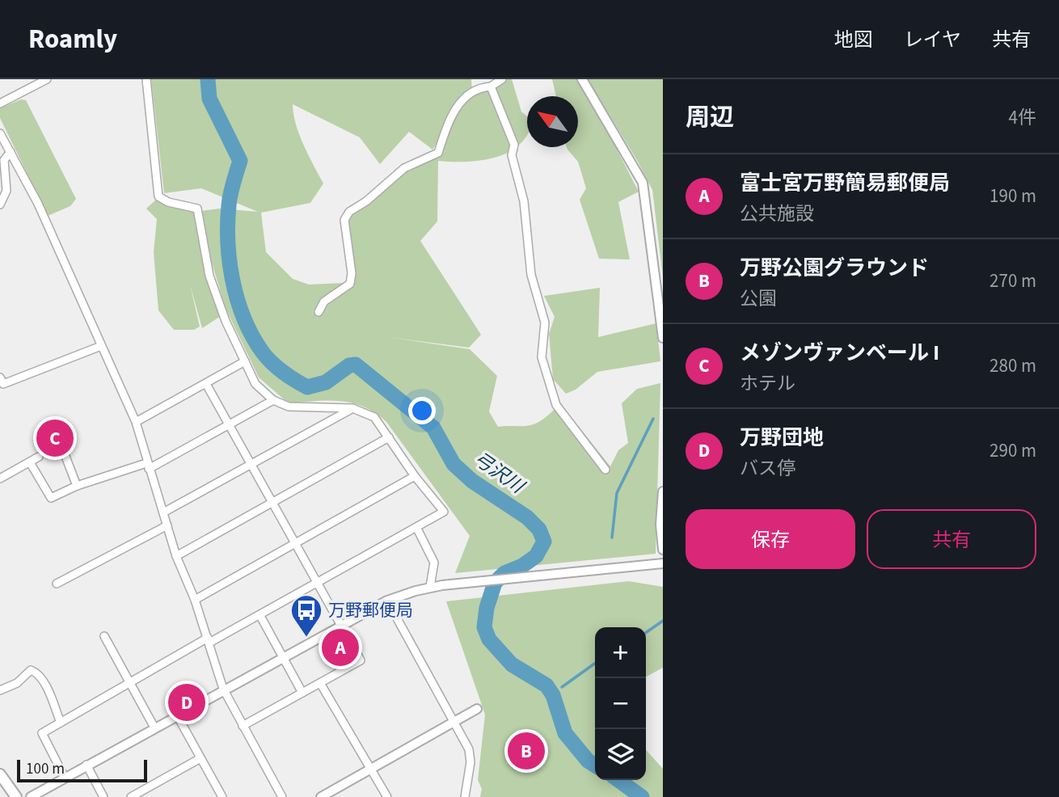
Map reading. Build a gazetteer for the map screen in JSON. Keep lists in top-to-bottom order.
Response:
{
  "water": ["弓沢川"],
  "places": {
    "bus stop": ["万野郵便局"]
  },
  "scale_bar": "100 m",
  "north": "top left",
  "page": {
    "header": "Roamly",
    "nav": ["地図", "レイヤ", "共有"],
    "heading": ["周辺", "4件"],
    "list": [
      {
        "mark": "A",
        "name": "富士宮万野簡易郵便局",
        "note": "公共施設",
        "value": "190 m"
      },
      {
        "mark": "B",
        "name": "万野公園グラウンド",
        "note": "公園",
        "value": "270 m"
      },
      {
        "mark": "C",
        "name": "メゾンヴァンベール I",
        "note": "ホテル",
        "value": "280 m"
      },
      {
        "mark": "D",
        "name": "万野団地",
        "note": "バス停",
        "value": "290 m"
      }
    ],
    "pins": [
      "C",
      "A",
      "D",
      "B"
    ],
    "buttons": ["保存", "共有"],
    "map_buttons": ["+", "−"],
    "scale": "100 m"
  }
}
